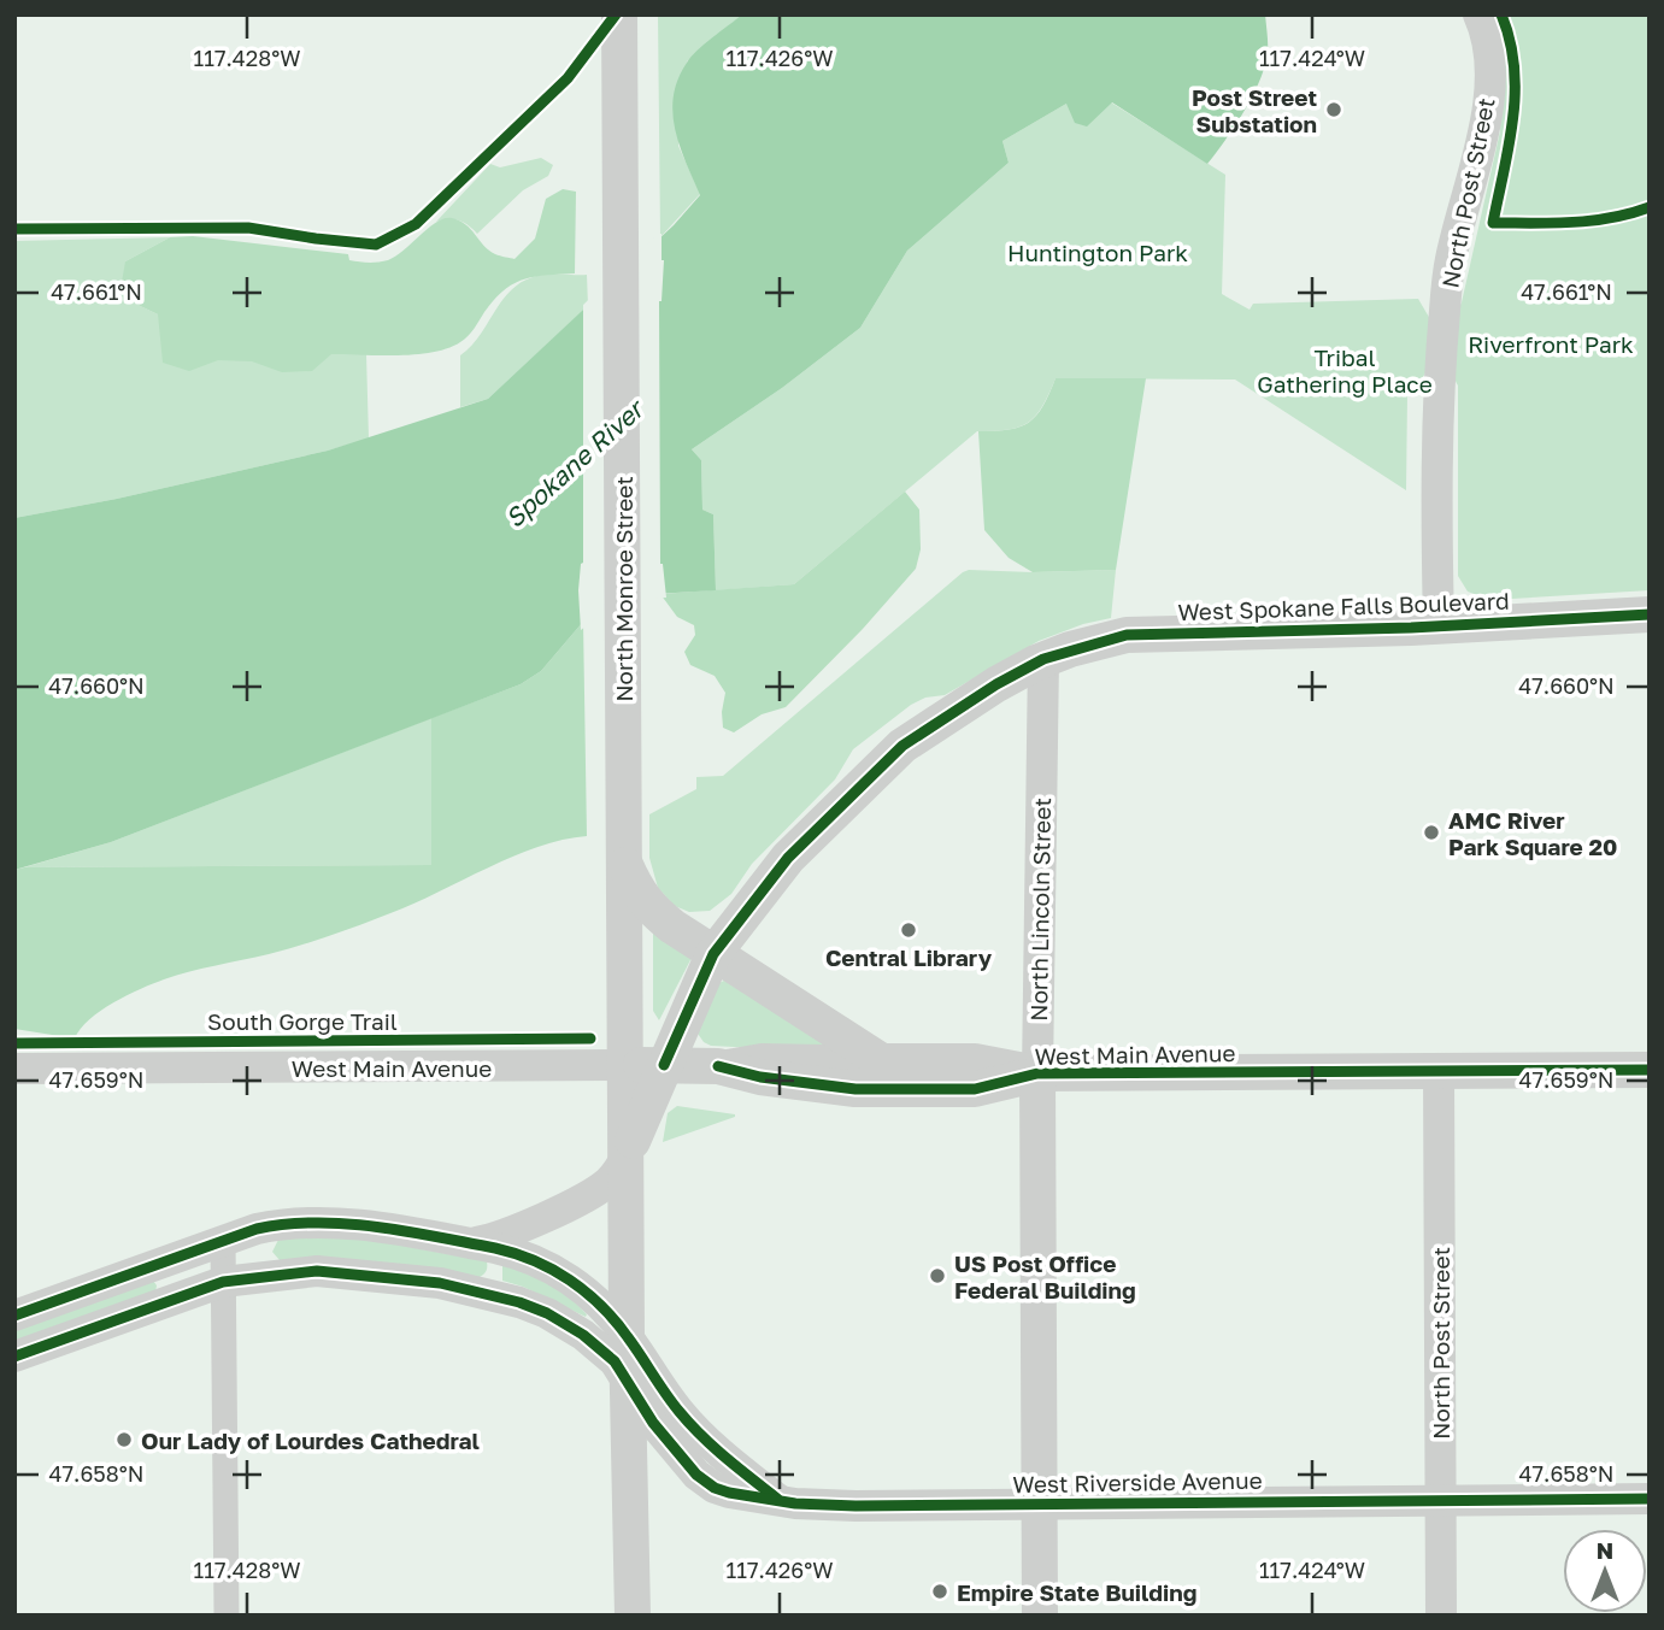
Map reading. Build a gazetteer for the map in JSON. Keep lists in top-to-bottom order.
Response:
{
  "streets": {
    "main road": [
      "North Monroe Street",
      "West Spokane Falls Boulevard",
      "North Lincoln Street",
      "West Main Avenue"
    ],
    "street": ["North Post Street", "West Riverside Avenue"],
    "cycle path": ["South Gorge Trail"]
  },
  "crossings": [
    ["North Post Street", "West Spokane Falls Boulevard"],
    ["North Post Street", "West Main Avenue"],
    ["North Post Street", "West Riverside Avenue"],
    ["North Monroe Street", "West Spokane Falls Boulevard"],
    ["North Monroe Street", "West Main Avenue"],
    ["North Monroe Street", "West Riverside Avenue"],
    ["West Spokane Falls Boulevard", "North Lincoln Street"],
    ["West Spokane Falls Boulevard", "West Main Avenue"],
    ["North Lincoln Street", "West Main Avenue"],
    ["North Lincoln Street", "West Riverside Avenue"]
  ],
  "water": ["Spokane River"],
  "parks": ["Huntington Park", "Riverfront Park", "Tribal Gathering Place"],
  "places": [
    "Post Street Substation",
    "AMC River Park Square 20",
    "Central Library",
    "US Post Office Federal Building",
    "Our Lady of Lourdes Cathedral",
    "Empire State Building"
  ],
  "north": "top",
  "coordinates": [
    "117.428°W",
    "117.426°W",
    "117.424°W",
    "47.661°N",
    "47.660°N",
    "47.659°N",
    "47.658°N"
  ]
}
